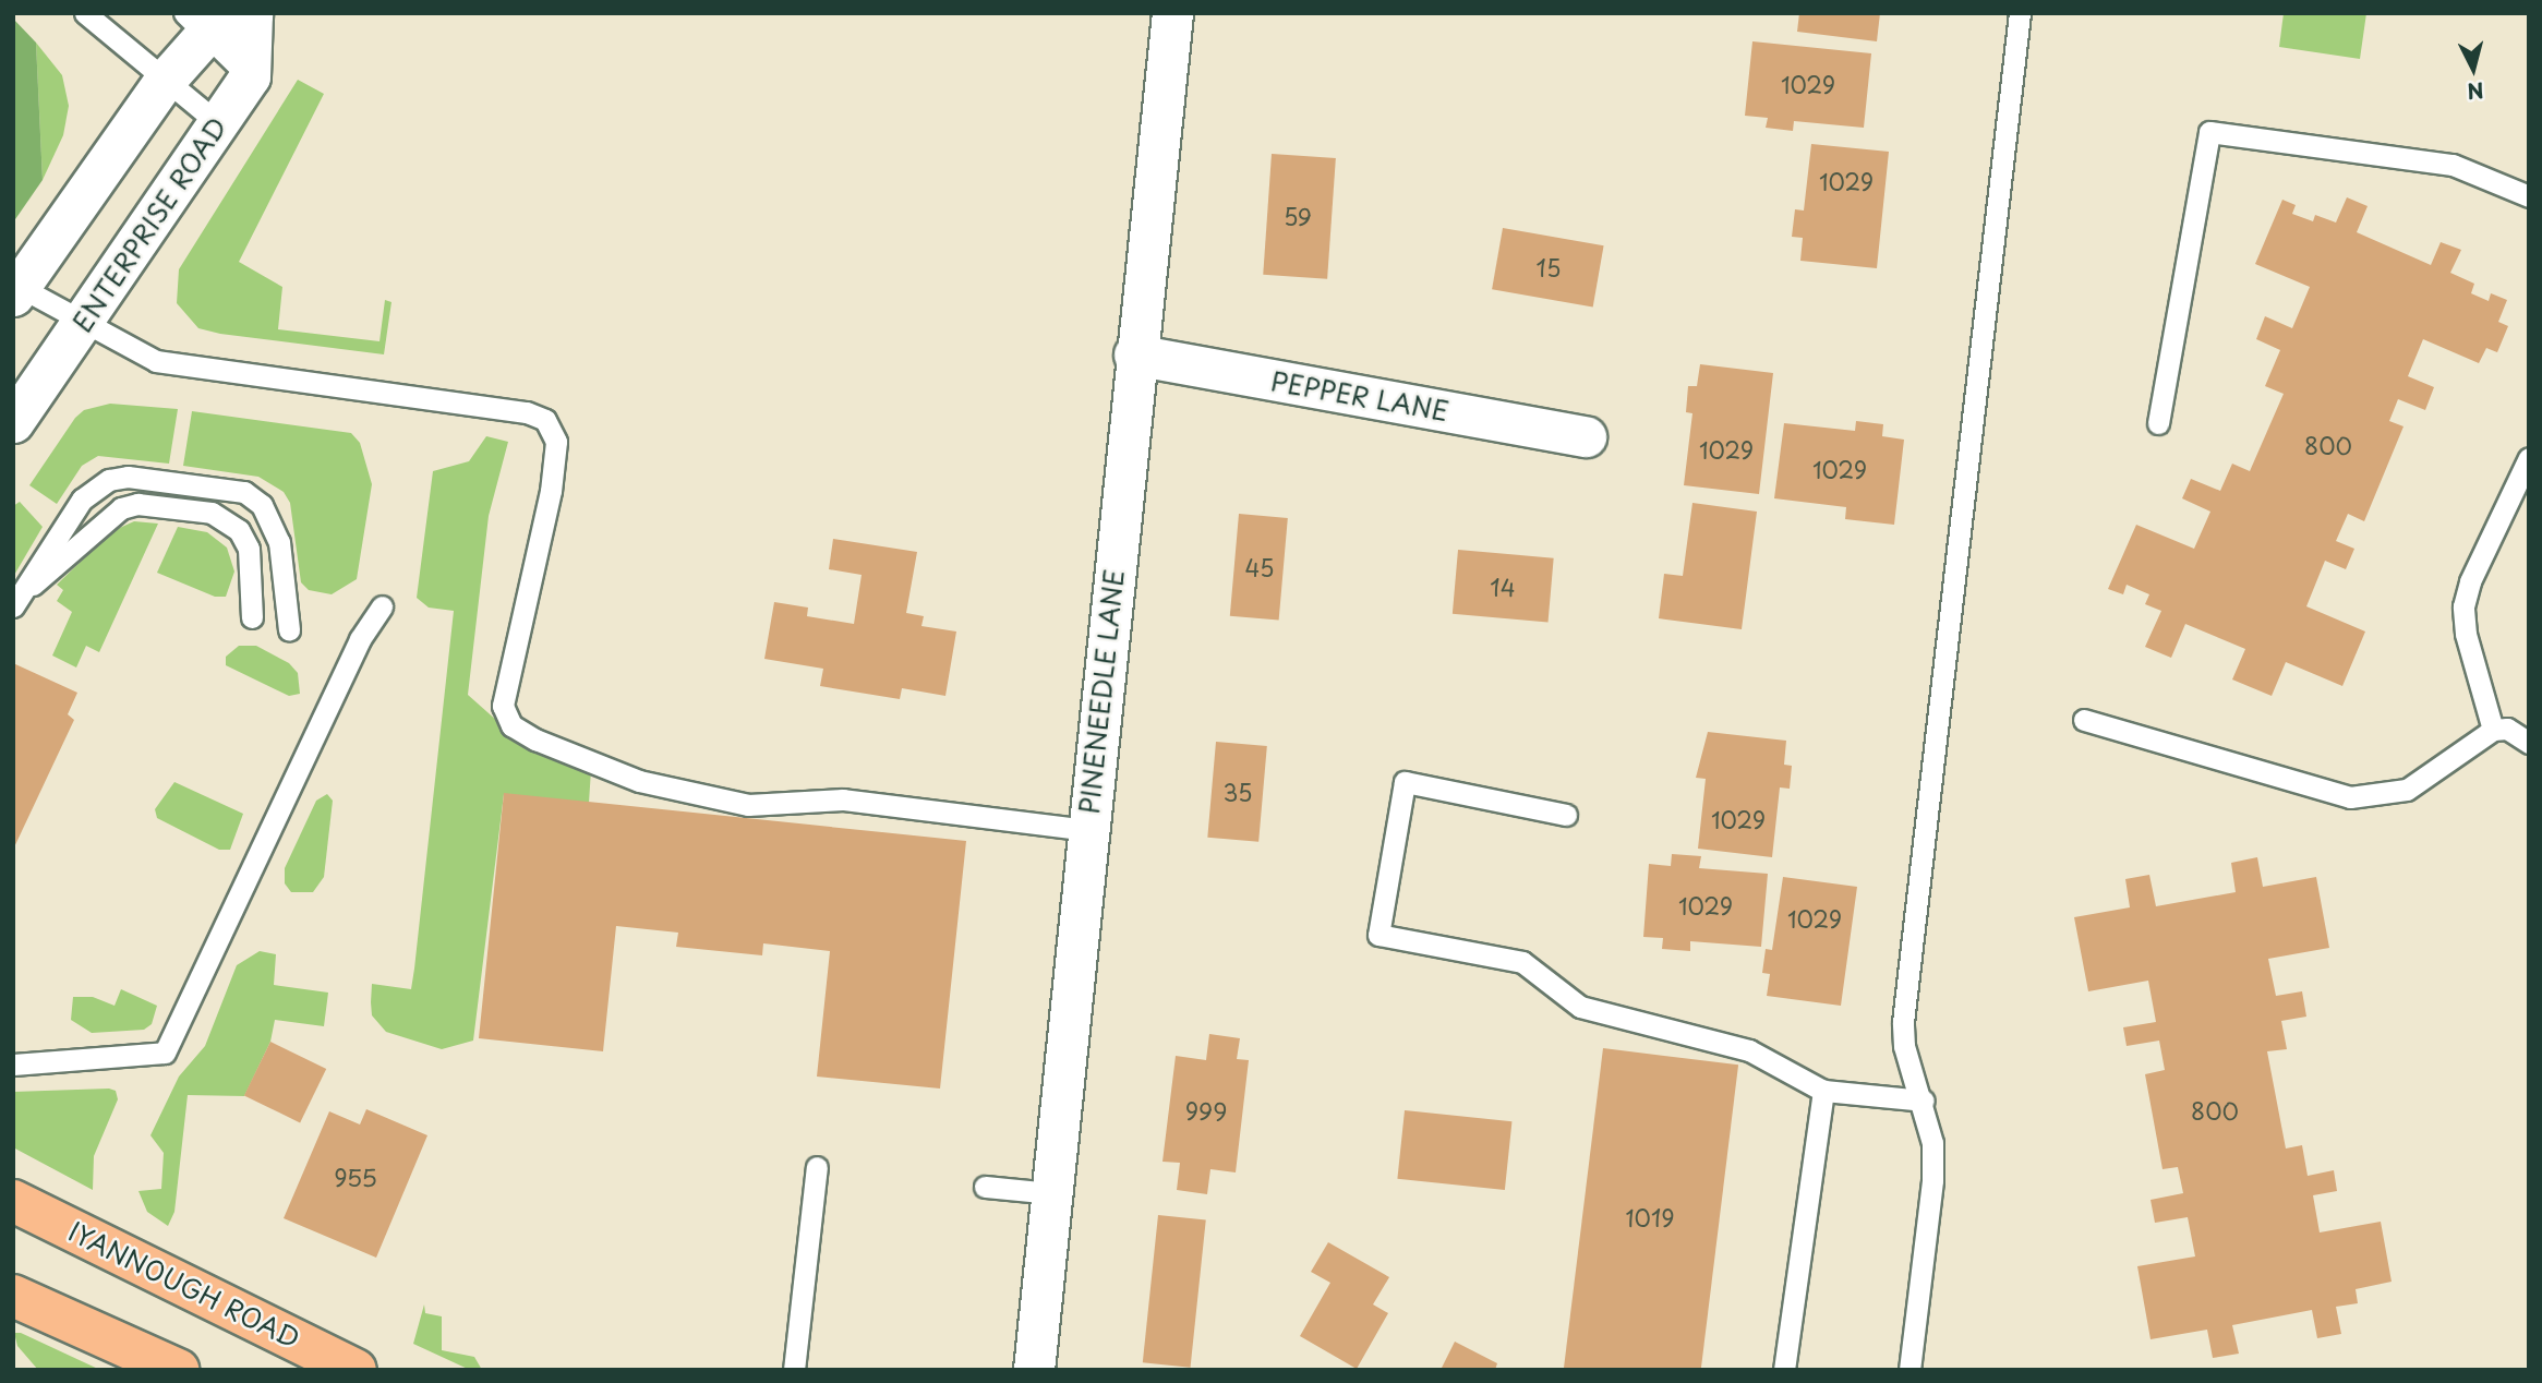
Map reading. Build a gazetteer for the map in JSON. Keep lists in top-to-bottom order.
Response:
{
  "streets": {
    "main road": ["IYANNOUGH ROAD"],
    "street": ["ENTERPRISE ROAD", "PEPPER LANE", "PINENEEDLE LANE"]
  },
  "crossings": [
    ["PEPPER LANE", "PINENEEDLE LANE"]
  ],
  "house_numbers": [
    "1029",
    "1029",
    "59",
    "15",
    "800",
    "1029",
    "1029",
    "45",
    "14",
    "35",
    "1029",
    "1029",
    "1029",
    "999",
    "800",
    "955",
    "1019"
  ],
  "north": "bottom"
}
